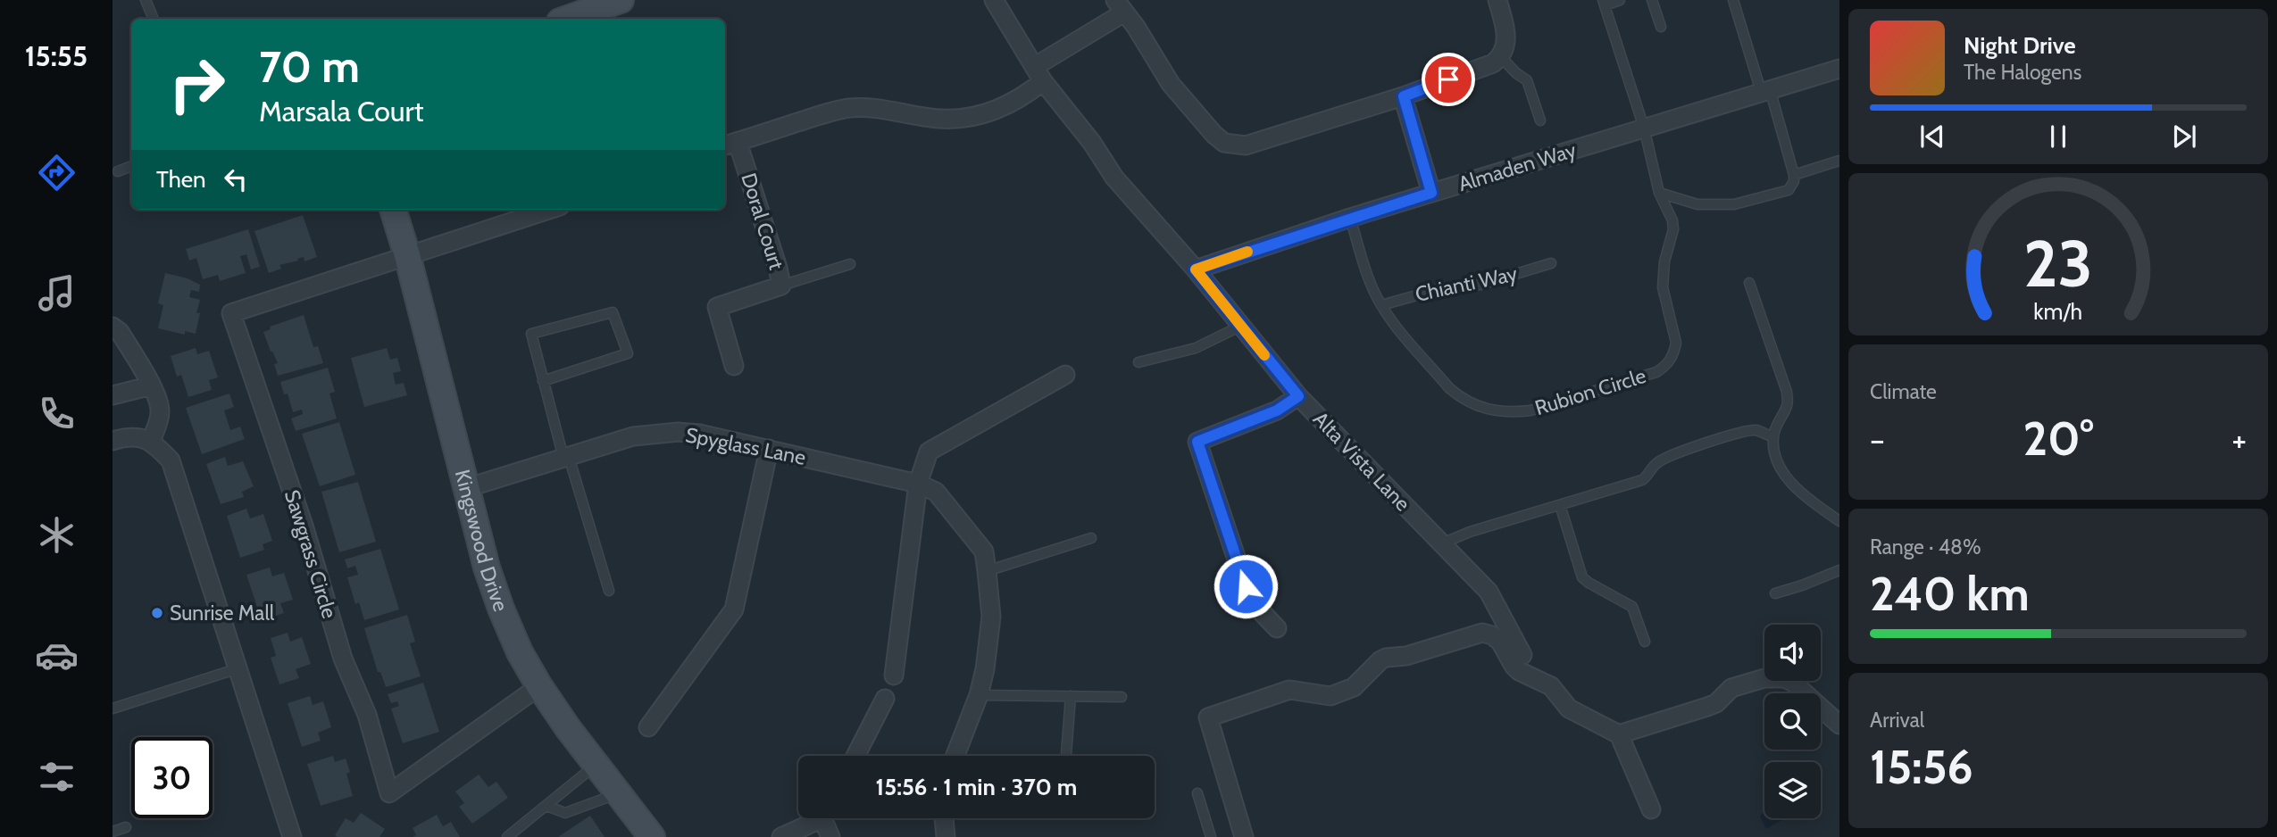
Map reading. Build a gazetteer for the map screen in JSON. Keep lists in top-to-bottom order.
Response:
{
  "streets": {
    "street": [
      "Almaden Way",
      "Doral Court",
      "Spyglass Lane",
      "Alta Vista Lane",
      "Kingswood Drive",
      "Sawgrass Circle"
    ],
    "lane": ["Chianti Way", "Rubion Circle"]
  },
  "crossings": [
    ["Almaden Way", "Rubion Circle"],
    ["Almaden Way", "Alta Vista Lane"],
    ["Chianti Way", "Rubion Circle"],
    ["Spyglass Lane", "Kingswood Drive"],
    ["Kingswood Drive", "Sawgrass Circle"]
  ],
  "places": ["Sunrise Mall"],
  "page": {
    "tabs": "15:55",
    "turn": ["70 m", "Marsala Court"],
    "song": ["Night Drive", "The Halogens"],
    "then": "Then",
    "tile": [
      "Climate",
      ["Range · 48%", "240 km"],
      ["Arrival", "15:56"]
    ],
    "heat": ["−", "20°", "+"],
    "limit": "30",
    "trip": "15:56 · 1 min · 370 m",
    "gauge": ["23", "km/h"]
  }
}
